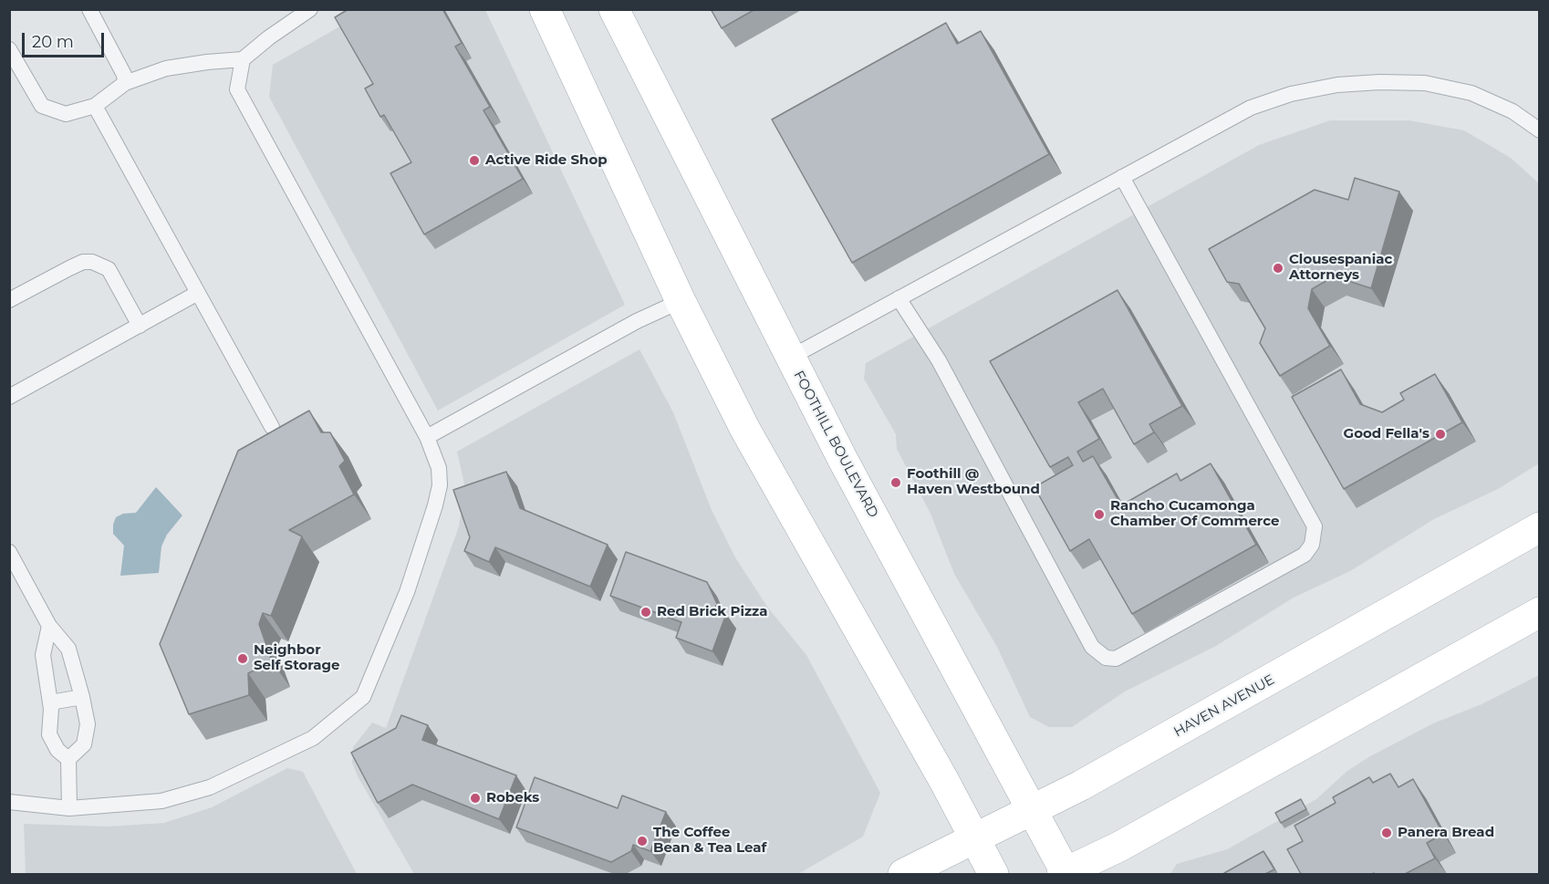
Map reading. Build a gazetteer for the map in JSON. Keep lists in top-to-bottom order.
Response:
{
  "streets": {
    "main road": ["FOOTHILL BOULEVARD", "HAVEN AVENUE"]
  },
  "crossings": [
    ["FOOTHILL BOULEVARD", "HAVEN AVENUE"]
  ],
  "places": [
    "Active Ride Shop",
    "Clousespaniac Attorneys",
    "Good Fella's",
    "Foothill @ Haven Westbound",
    "Rancho Cucamonga Chamber Of Commerce",
    "Red Brick Pizza",
    "Neighbor Self Storage",
    "Robeks",
    "Panera Bread",
    "The Coffee Bean & Tea Leaf"
  ],
  "scale_bar": "20 m"
}
